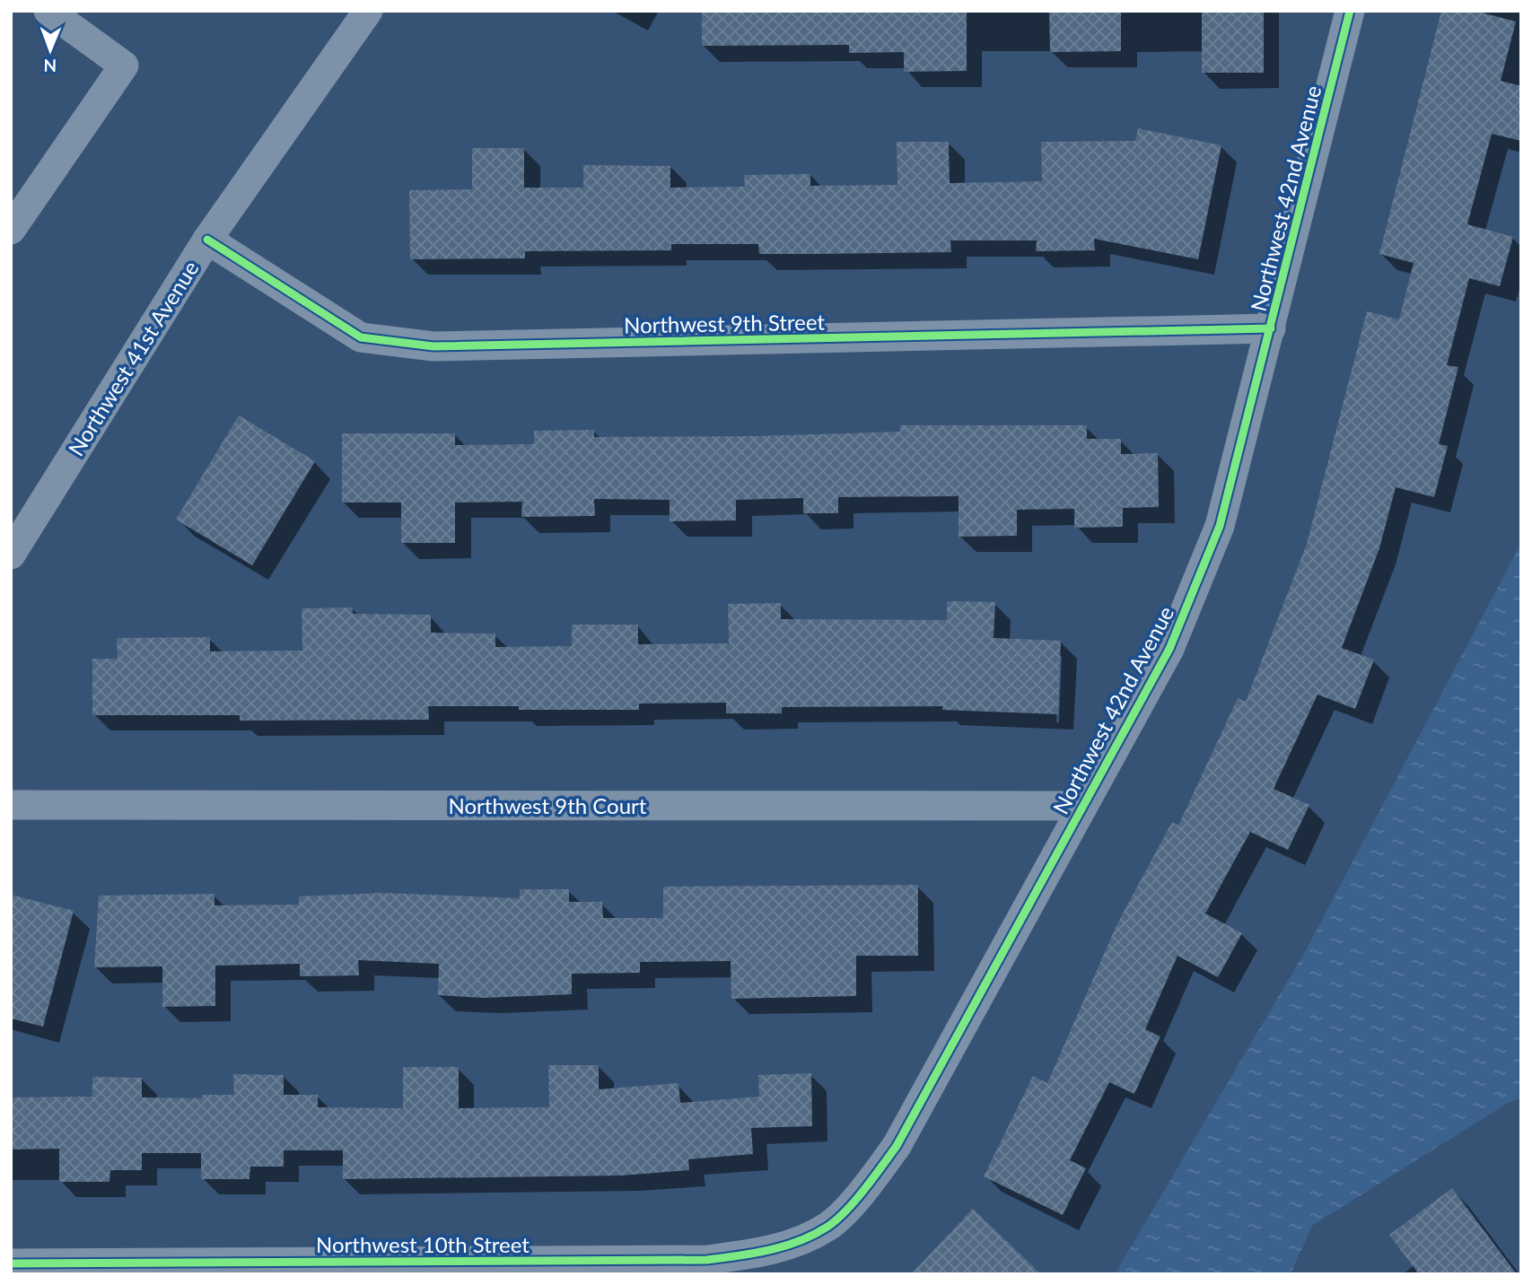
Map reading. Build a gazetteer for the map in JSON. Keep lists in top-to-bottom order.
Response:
{
  "streets": {
    "street": [
      "Northwest 42nd Avenue",
      "Northwest 9th Street",
      "Northwest 41st Avenue",
      "Northwest 9th Court",
      "Northwest 10th Street"
    ]
  },
  "crossings": [
    ["Northwest 42nd Avenue", "Northwest 9th Street"],
    ["Northwest 42nd Avenue", "Northwest 9th Court"],
    ["Northwest 42nd Avenue", "Northwest 10th Street"],
    ["Northwest 9th Street", "Northwest 41st Avenue"]
  ],
  "north": "bottom"
}
